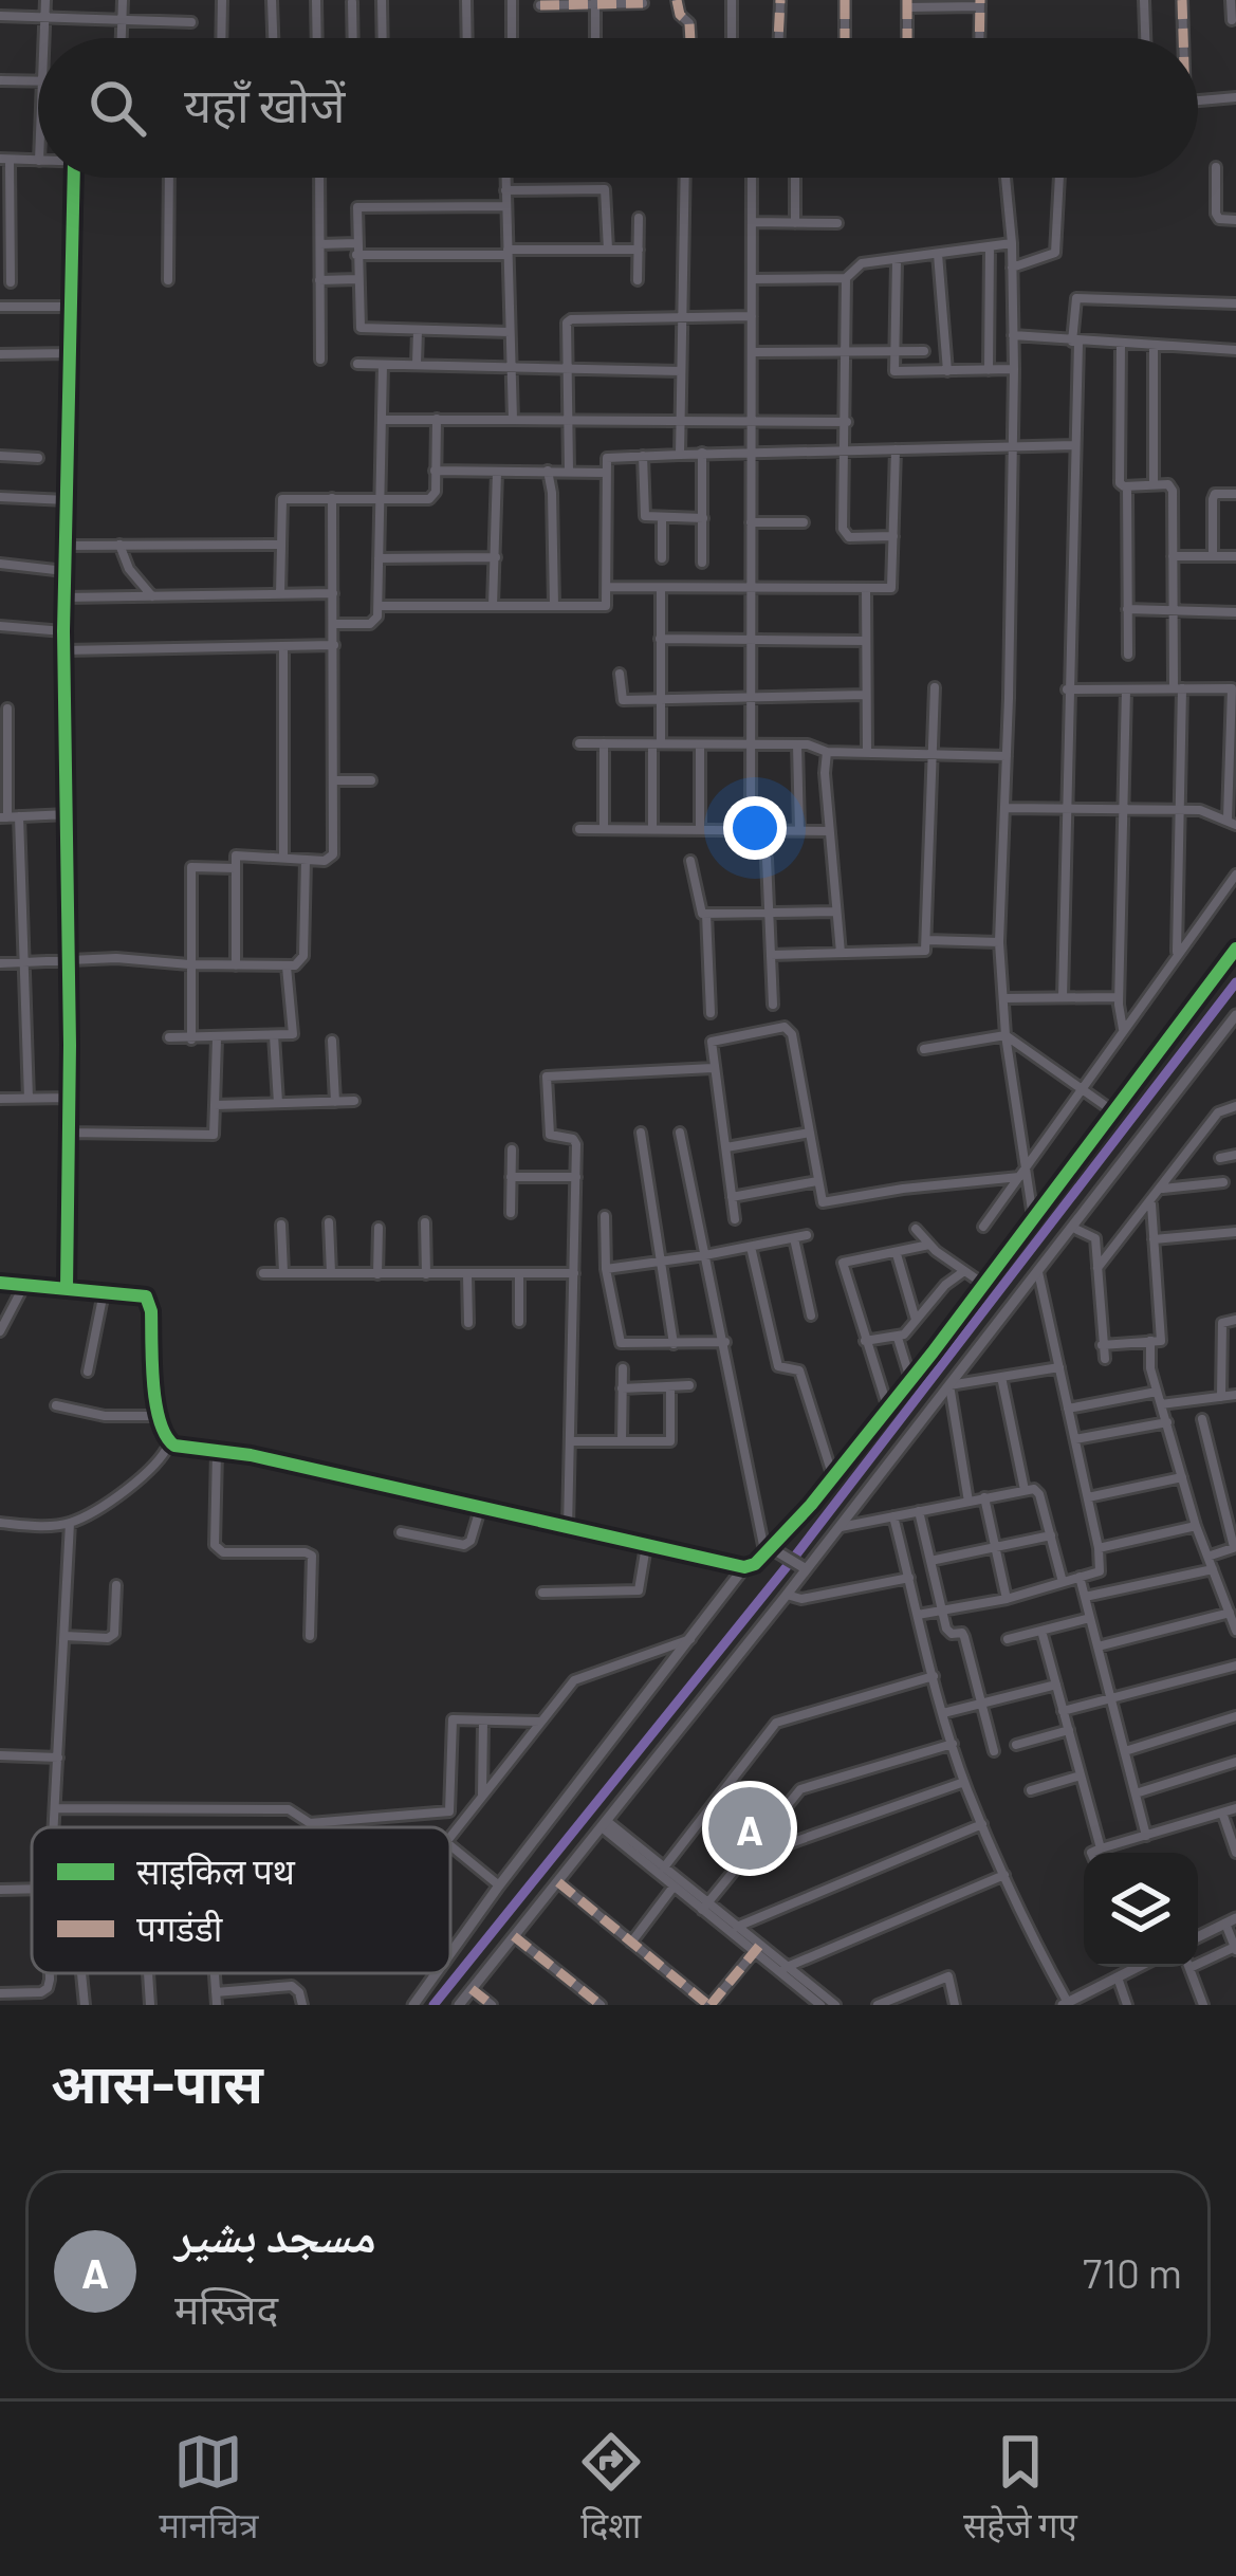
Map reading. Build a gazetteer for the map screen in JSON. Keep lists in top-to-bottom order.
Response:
{
  "legend": ["साइकिल पथ", "पगडंडी"],
  "page": {
    "search": "यहाँ खोजें",
    "pins": "A",
    "heading": "आस-पास",
    "list": [
      {
        "mark": "A",
        "name": "مسجد بشیر",
        "note": "मस्जिद",
        "value": "710 m"
      }
    ],
    "nav": ["मानचित्र", "दिशा", "सहेजे गए"]
  }
}
